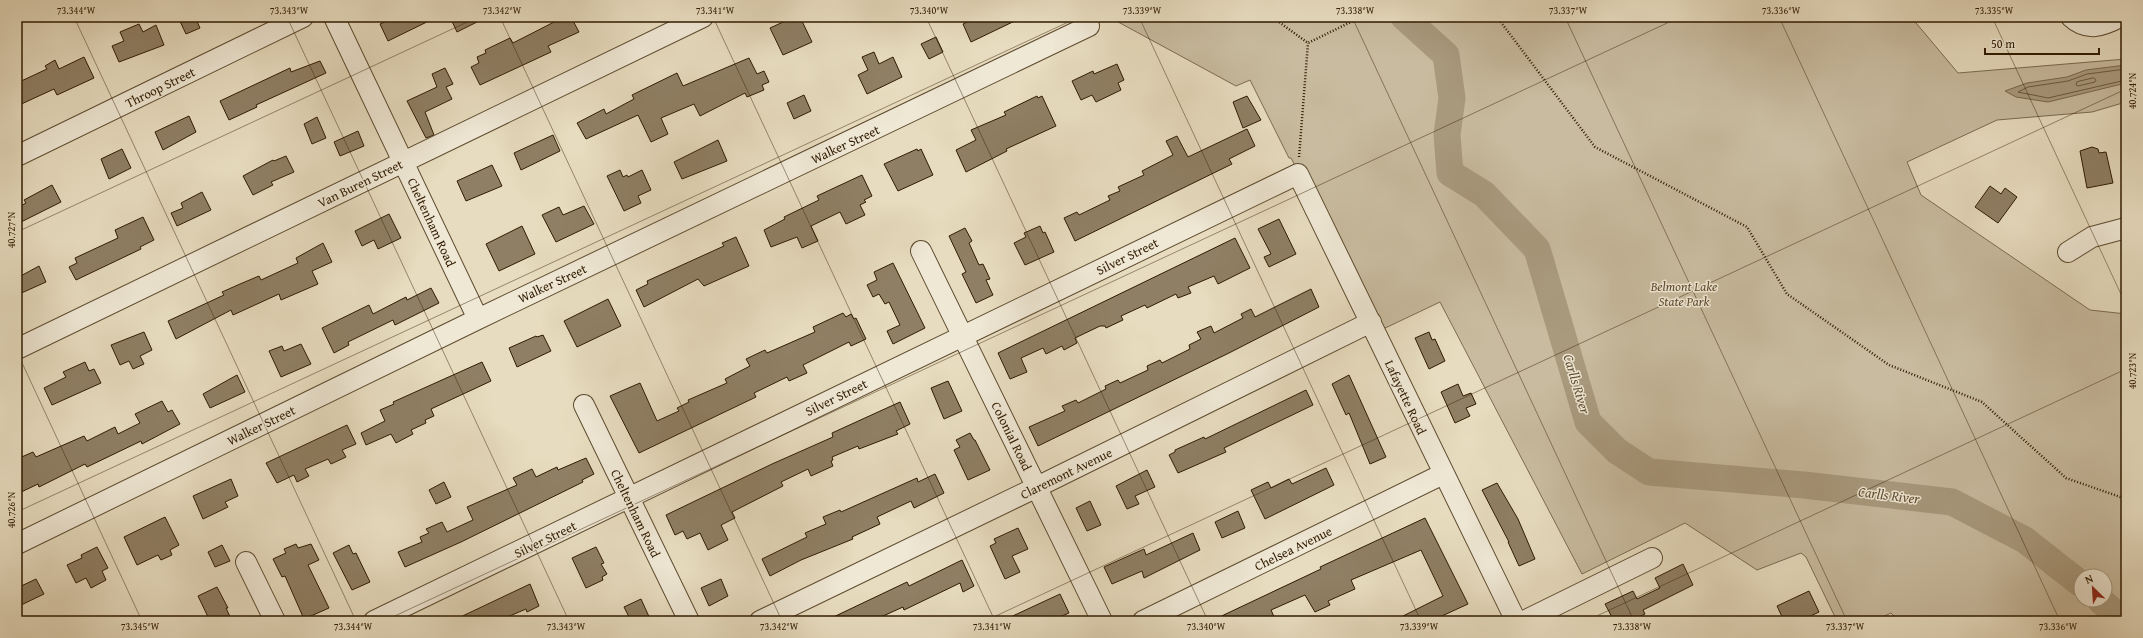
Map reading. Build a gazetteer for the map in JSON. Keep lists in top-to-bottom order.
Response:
{
  "streets": {
    "street": [
      "Throop Street",
      "Walker Street",
      "Van Buren Street",
      "Cheltenham Road",
      "Silver Street",
      "Lafayette Road",
      "Colonial Road",
      "Claremont Avenue",
      "Chelsea Avenue"
    ]
  },
  "crossings": [
    ["Walker Street", "Cheltenham Road"],
    ["Van Buren Street", "Cheltenham Road"],
    ["Cheltenham Road", "Silver Street"],
    ["Silver Street", "Lafayette Road"],
    ["Silver Street", "Colonial Road"],
    ["Lafayette Road", "Claremont Avenue"],
    ["Lafayette Road", "Chelsea Avenue"],
    ["Colonial Road", "Claremont Avenue"]
  ],
  "water": ["Carlls River"],
  "parks": ["Belmont Lake State Park"],
  "scale_bar": "50 m",
  "north": "top left",
  "coordinates": [
    "73.344°W",
    "73.343°W",
    "73.342°W",
    "73.341°W",
    "73.340°W",
    "73.339°W",
    "73.338°W",
    "73.337°W",
    "73.336°W",
    "73.335°W",
    "40.724°N",
    "40.727°N",
    "40.723°N",
    "40.726°N",
    "73.345°W"
  ]
}
